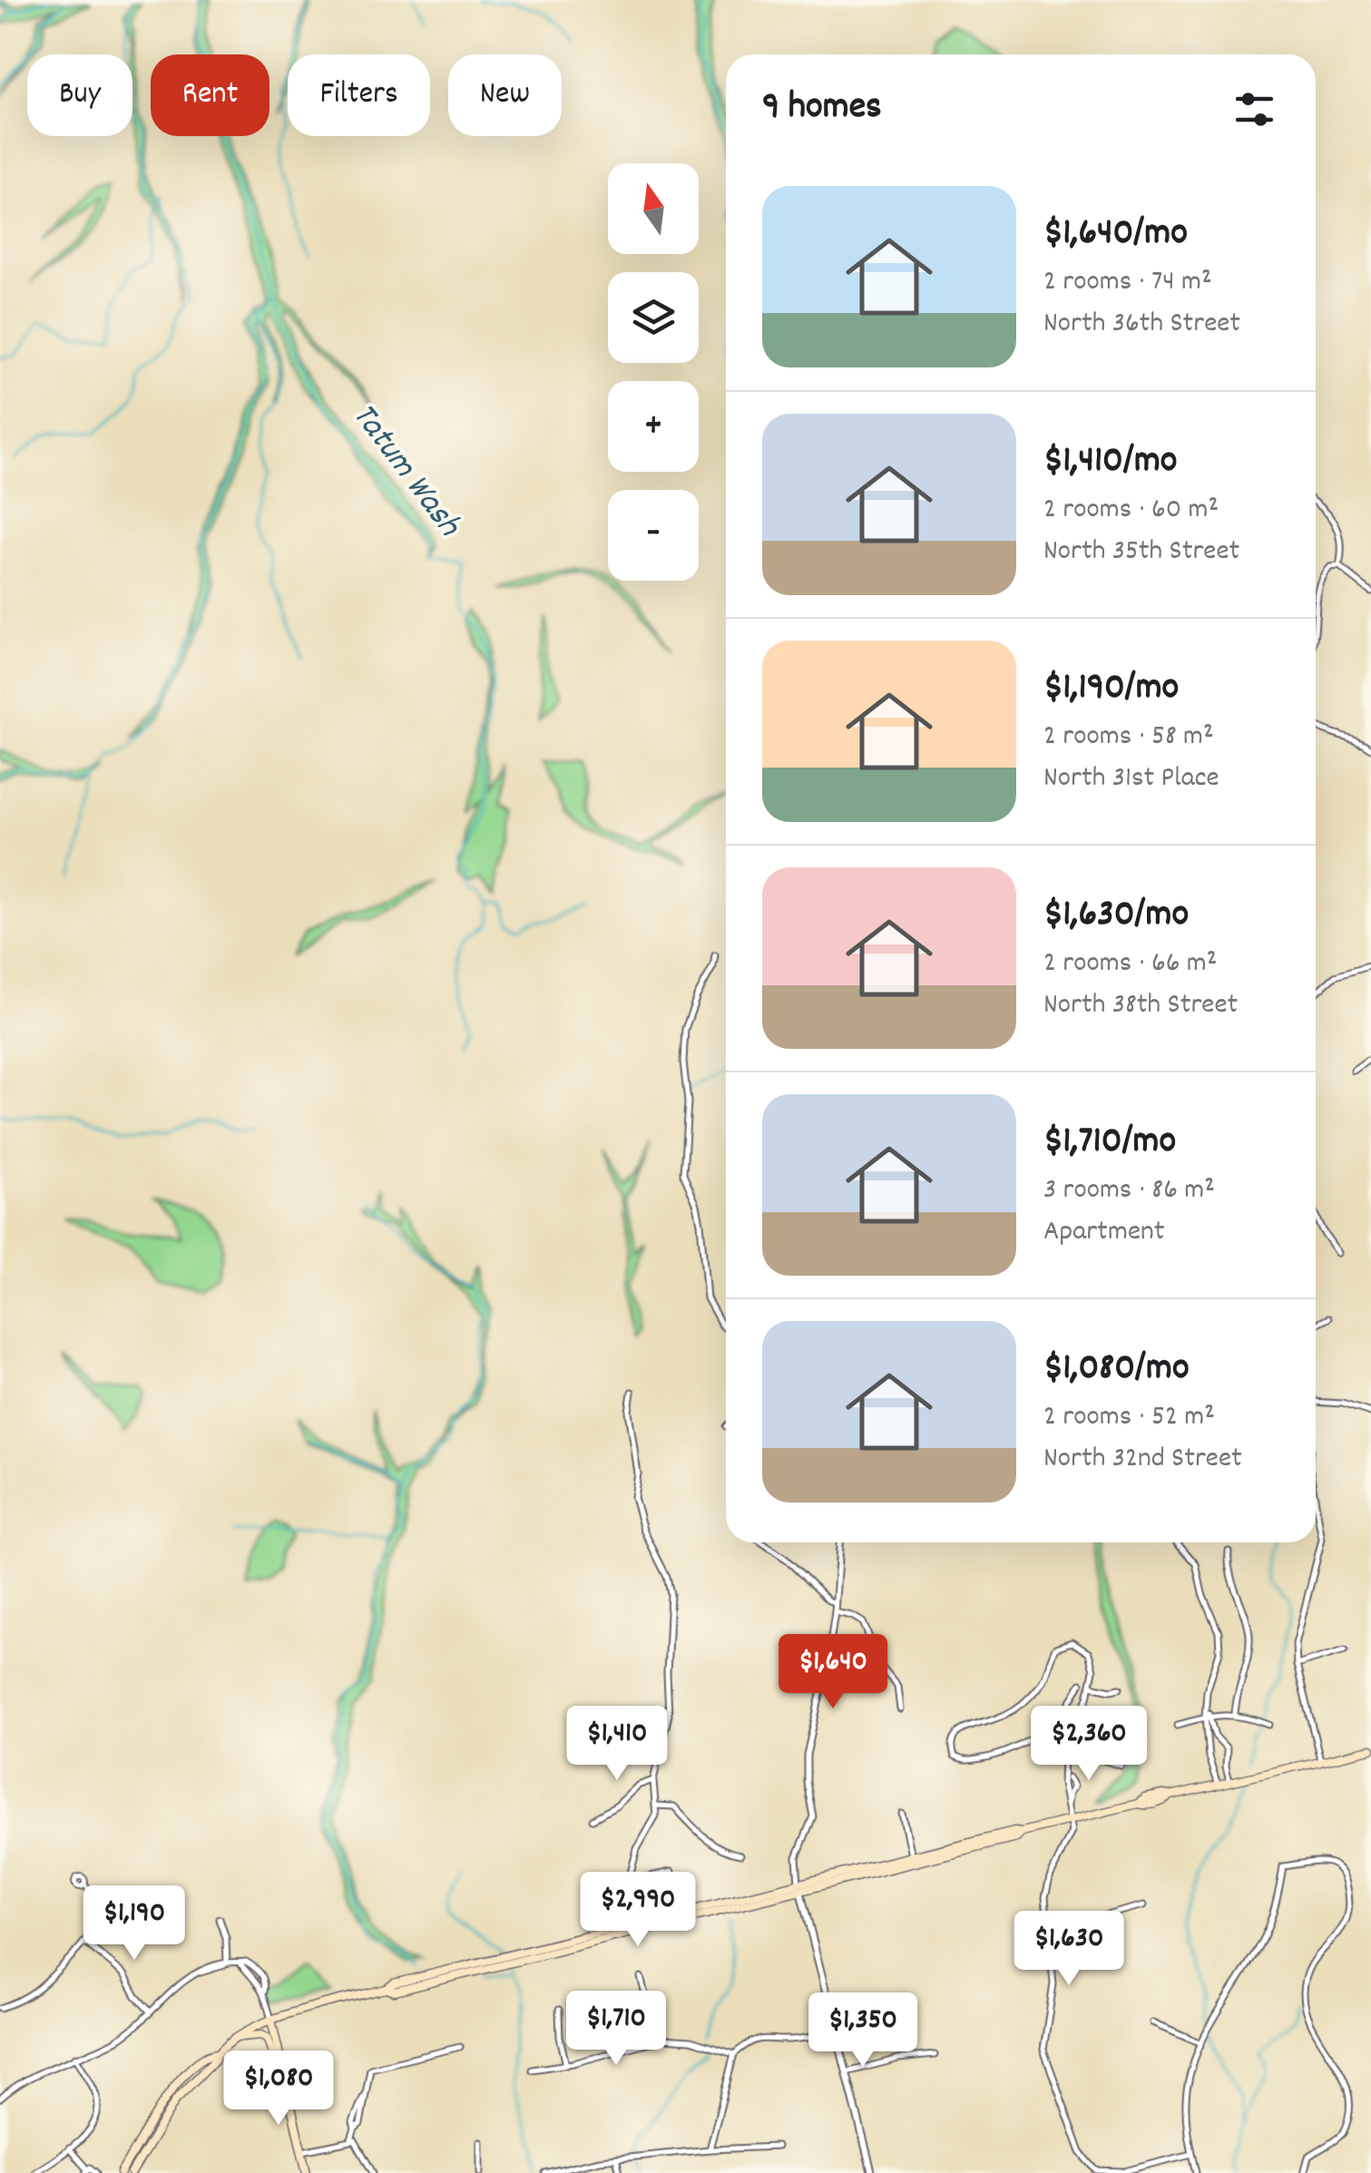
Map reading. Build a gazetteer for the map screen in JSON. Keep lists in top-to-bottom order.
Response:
{
  "water": ["Tatum Wash"],
  "north": "top",
  "page": {
    "chip": [
      "Buy",
      "Rent",
      "Filters",
      "New"
    ],
    "heading": "9 homes",
    "map_buttons": ["+", "−"],
    "list": [
      {
        "name": "$1,640/mo",
        "note": "2 rooms · 74 m² · North 36th Street"
      },
      {
        "name": "$1,410/mo",
        "note": "2 rooms · 60 m² · North 35th Street"
      },
      {
        "name": "$1,190/mo",
        "note": "2 rooms · 58 m² · North 31st Place"
      },
      {
        "name": "$1,630/mo",
        "note": "2 rooms · 66 m² · North 38th Street"
      },
      {
        "name": "$1,710/mo",
        "note": "3 rooms · 86 m² · Apartment"
      },
      {
        "name": "$1,080/mo",
        "note": "2 rooms · 52 m² · North 32nd Street"
      }
    ],
    "price": [
      "$1,640",
      "$1,410",
      "$2,360",
      "$2,990",
      "$1,190",
      "$1,630",
      "$1,710",
      "$1,350",
      "$1,080"
    ]
  }
}
